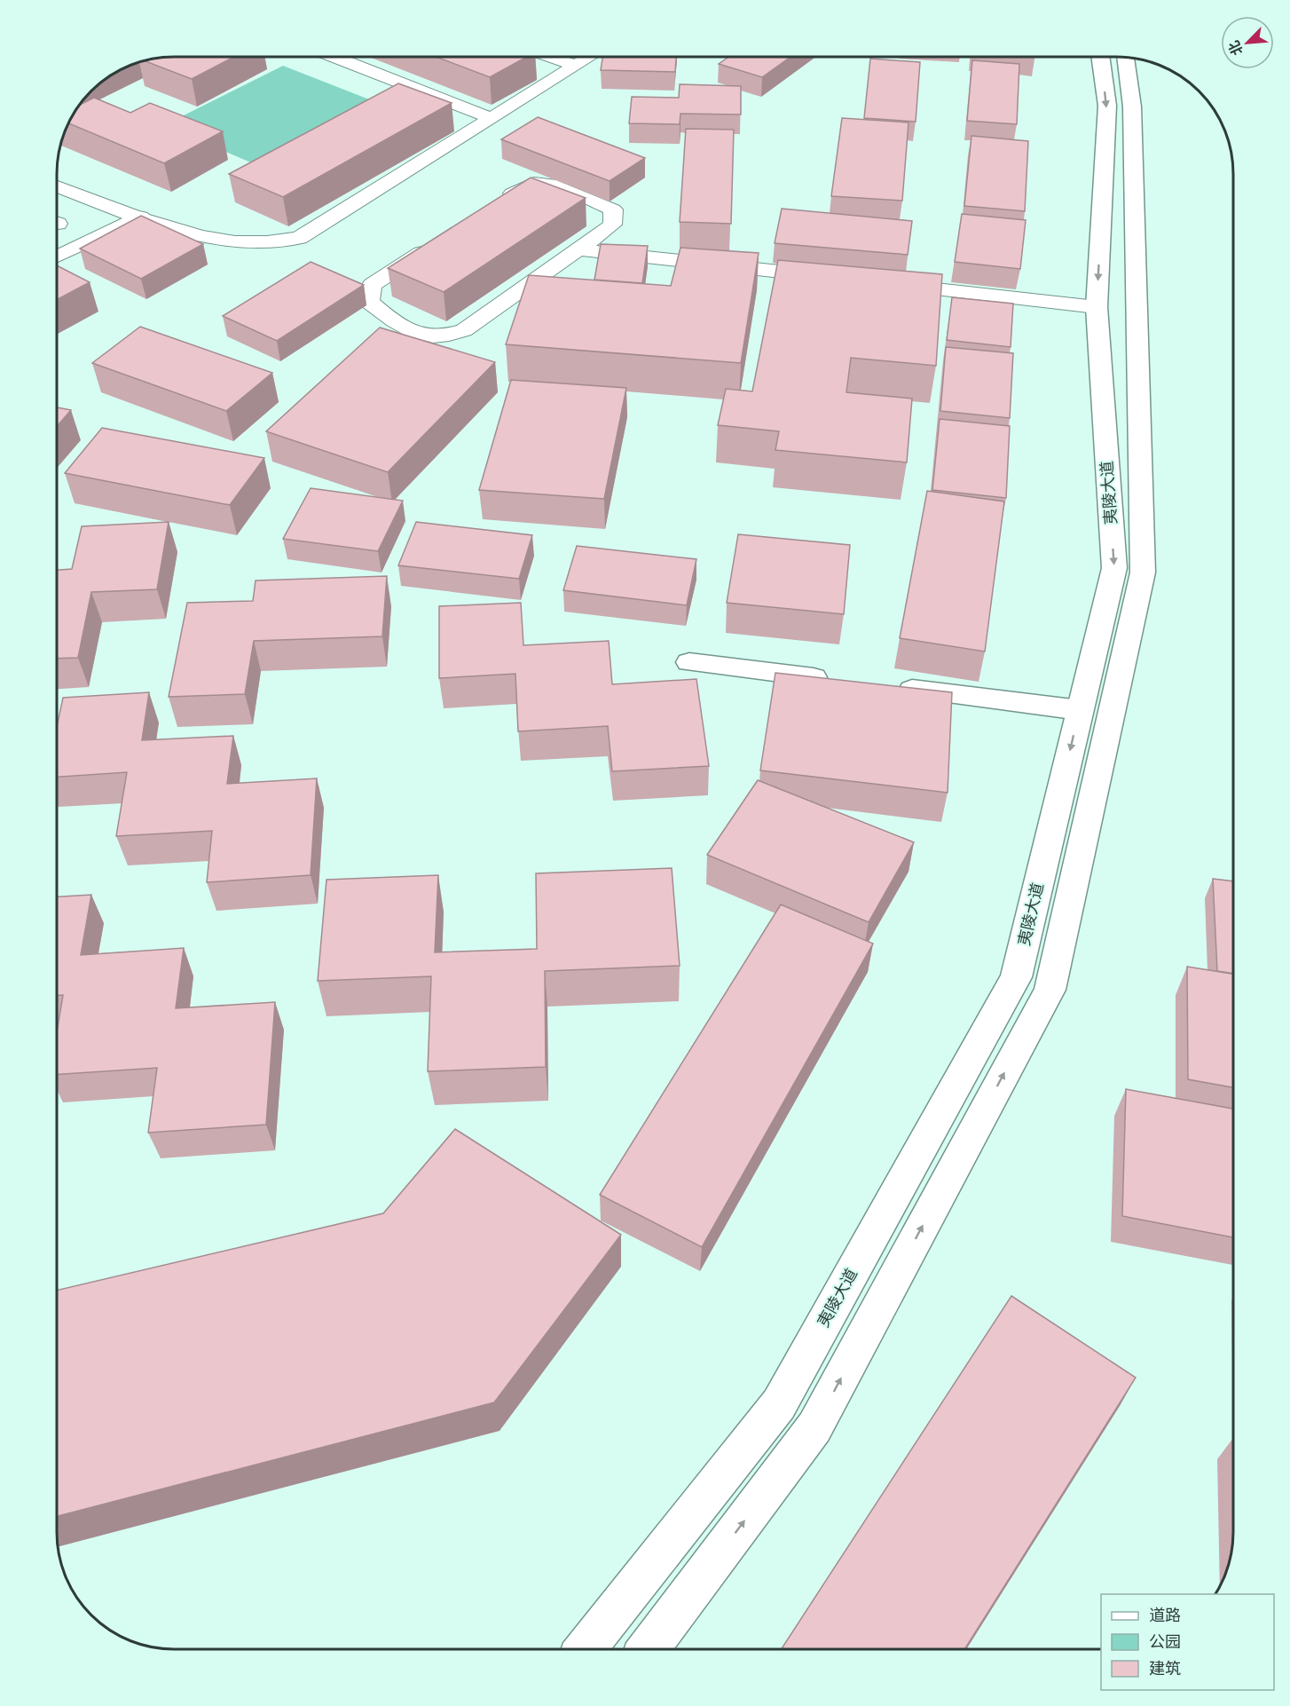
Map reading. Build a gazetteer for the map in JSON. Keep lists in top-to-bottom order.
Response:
{
  "streets": {
    "main road": ["夷陵大道"]
  },
  "legend": ["道路", "公园", "建筑"],
  "north": "bottom left"
}
